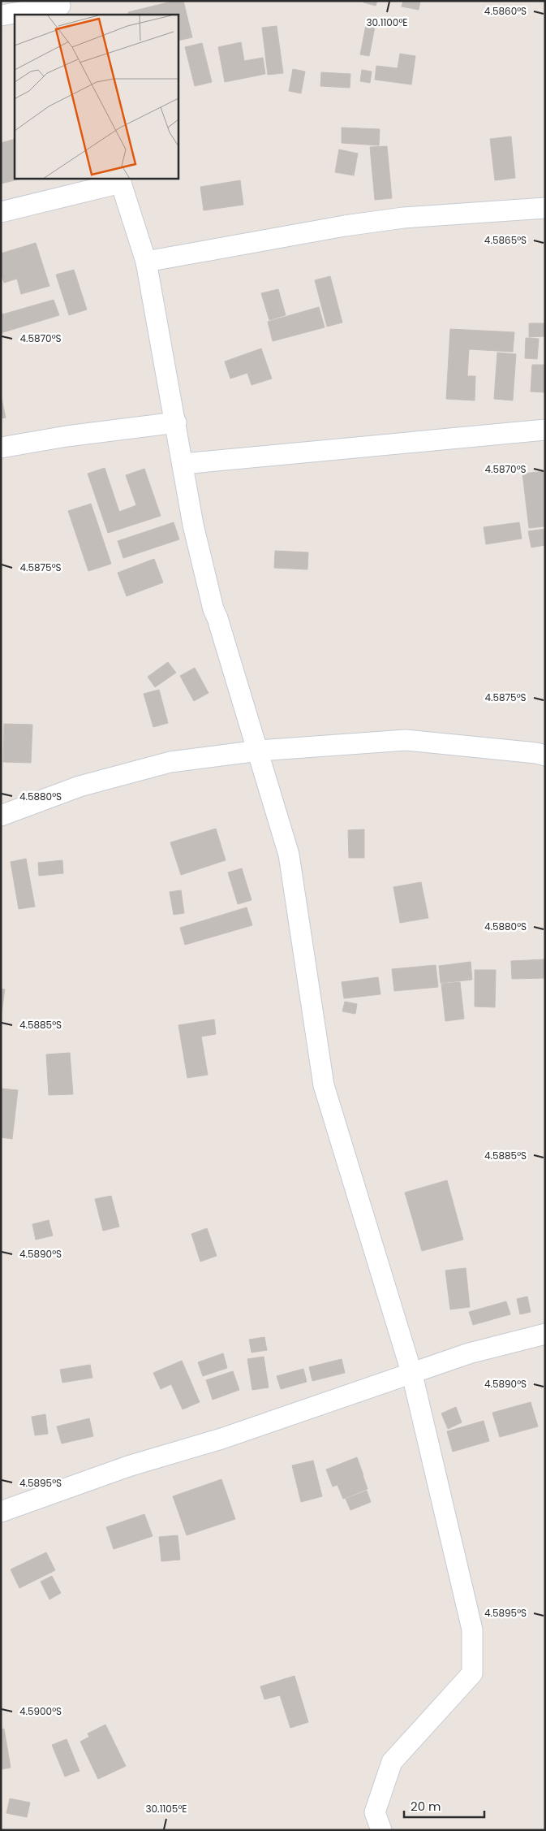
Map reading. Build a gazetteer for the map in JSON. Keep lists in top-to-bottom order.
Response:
{
  "scale_bar": "20 m",
  "coordinates": [
    "4.5860°S",
    "30.1100°E",
    "4.5865°S",
    "4.5870°S",
    "4.5875°S",
    "4.5880°S",
    "4.5885°S",
    "4.5890°S",
    "4.5895°S",
    "4.5900°S",
    "30.1105°E"
  ]
}
